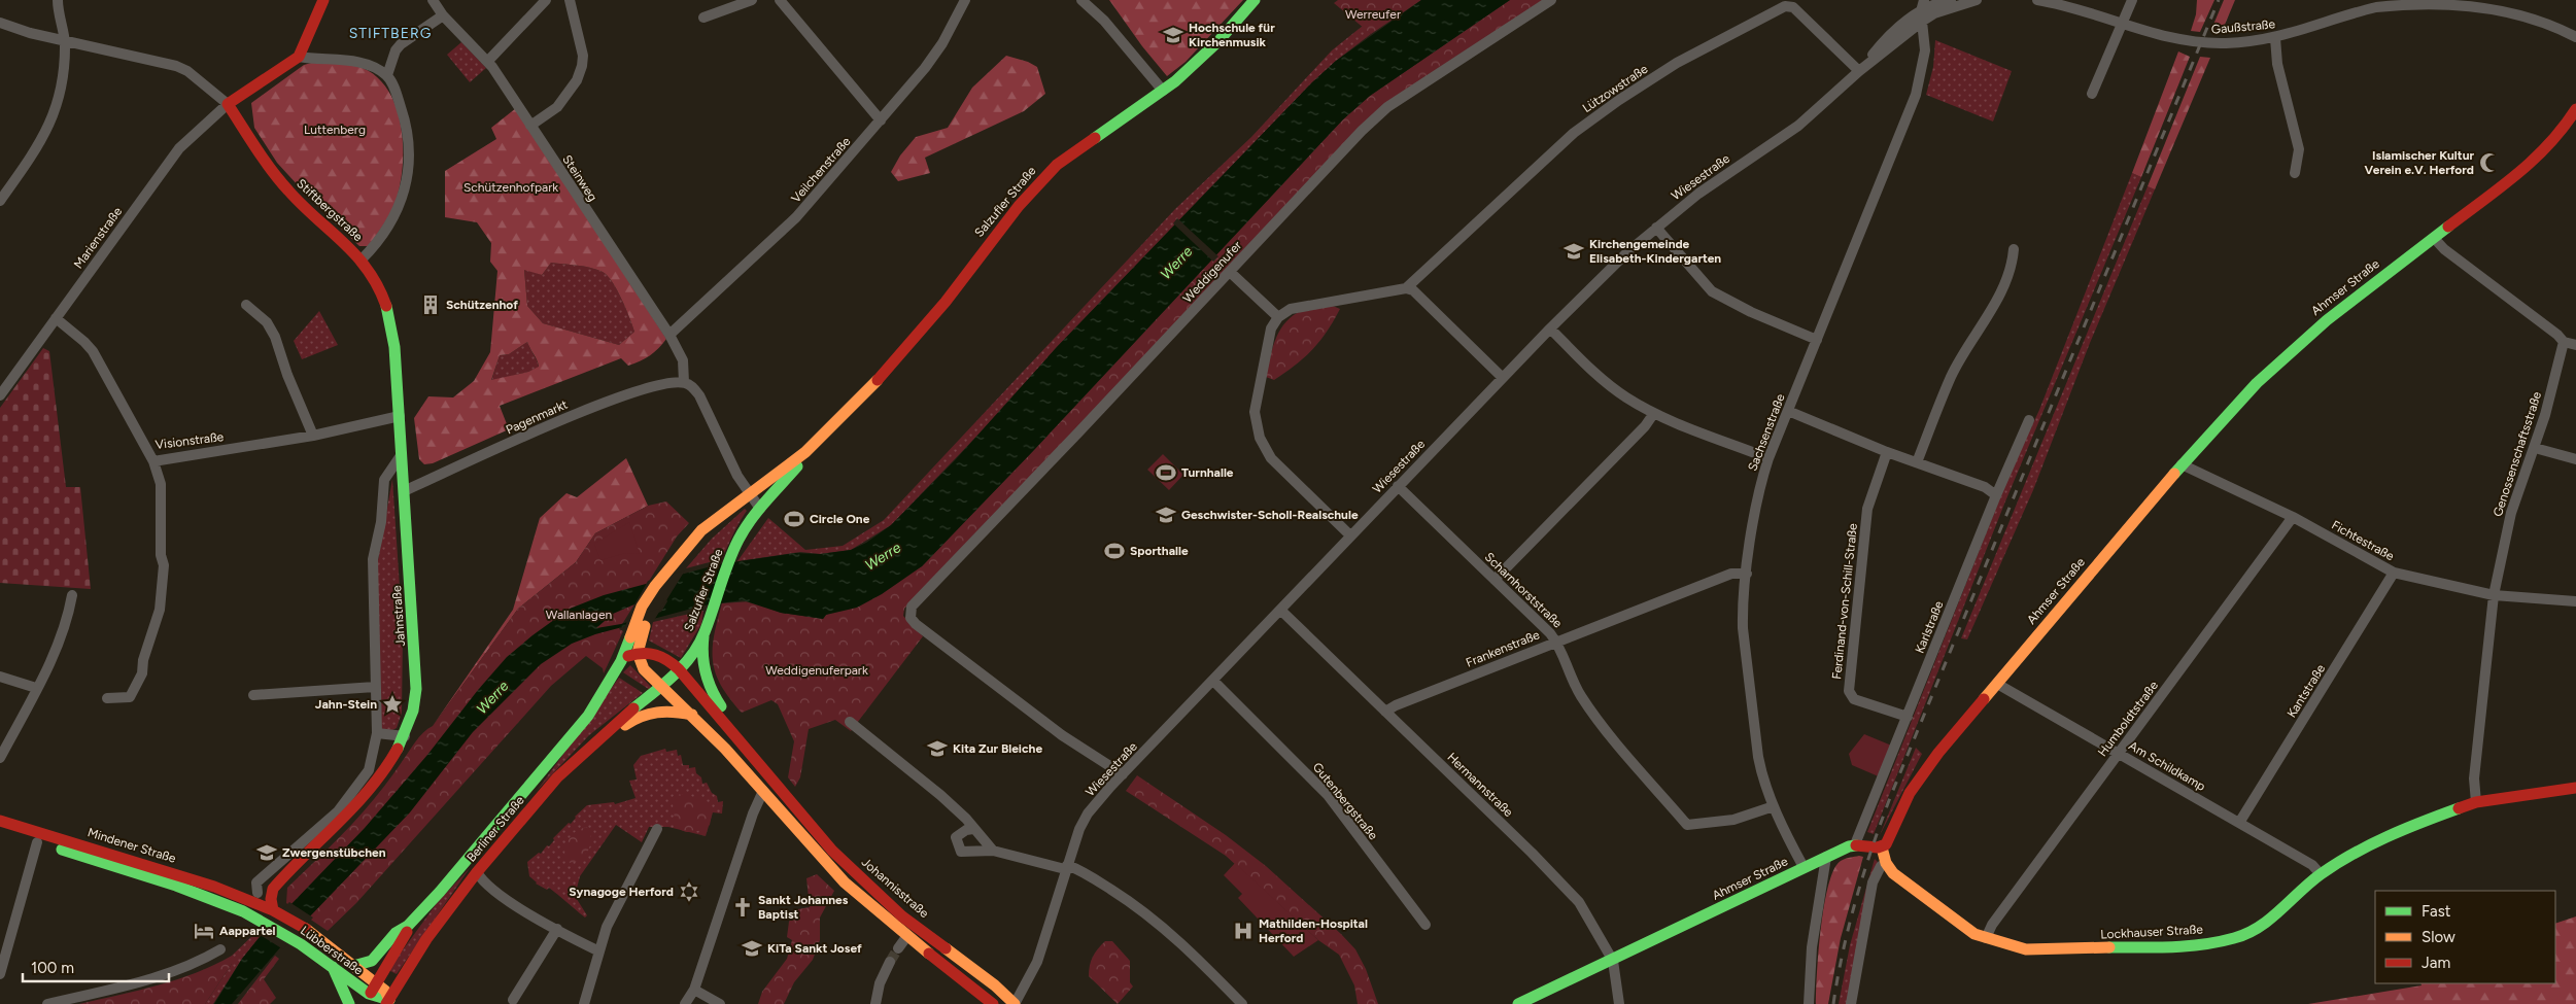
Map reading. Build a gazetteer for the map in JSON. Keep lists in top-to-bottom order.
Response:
{
  "streets": {
    "main road": [
      "Salzufler Straße",
      "Stiftbergstraße",
      "Ahmser Straße",
      "Jahnstraße",
      "Berliner Straße",
      "Mindener Straße",
      "Johannisstraße",
      "Lockhauser Straße",
      "Lübberstraße"
    ],
    "street": [
      "Gaußstraße",
      "Lützowstraße",
      "Veilchenstraße",
      "Wiesestraße",
      "Steinweg",
      "Marienstraße",
      "Weddigenufer",
      "Pagenmarkt",
      "Sachsenstraße",
      "Visionstraße",
      "Genossenschaftsstraße",
      "Fichtestraße",
      "Scharnhorststraße",
      "Ferdinand-von-Schill-Straße",
      "Karlstraße",
      "Frankenstraße",
      "Kantstraße",
      "Humboldtstraße",
      "Am Schildkamp",
      "Hermannstraße",
      "Gutenbergstraße"
    ]
  },
  "crossings": [
    ["Lützowstraße", "Wiesestraße"],
    ["Veilchenstraße", "Steinweg"],
    ["Wiesestraße", "Weddigenufer"],
    ["Wiesestraße", "Sachsenstraße"],
    ["Wiesestraße", "Scharnhorststraße"],
    ["Wiesestraße", "Hermannstraße"],
    ["Wiesestraße", "Gutenbergstraße"],
    ["Wiesestraße", "Johannisstraße"],
    ["Steinweg", "Pagenmarkt"],
    ["Salzufler Straße", "Berliner Straße"],
    ["Stiftbergstraße", "Marienstraße"],
    ["Stiftbergstraße", "Pagenmarkt"],
    ["Stiftbergstraße", "Visionstraße"],
    ["Stiftbergstraße", "Jahnstraße"],
    ["Marienstraße", "Visionstraße"],
    ["Ahmser Straße", "Sachsenstraße"],
    ["Ahmser Straße", "Fichtestraße"],
    ["Ahmser Straße", "Karlstraße"],
    ["Ahmser Straße", "Am Schildkamp"],
    ["Ahmser Straße", "Hermannstraße"],
    ["Ahmser Straße", "Lockhauser Straße"],
    ["Pagenmarkt", "Jahnstraße"],
    ["Sachsenstraße", "Scharnhorststraße"],
    ["Sachsenstraße", "Frankenstraße"],
    ["Genossenschaftsstraße", "Fichtestraße"],
    ["Genossenschaftsstraße", "Lockhauser Straße"],
    ["Fichtestraße", "Kantstraße"],
    ["Fichtestraße", "Humboldtstraße"],
    ["Scharnhorststraße", "Frankenstraße"],
    ["Ferdinand-von-Schill-Straße", "Karlstraße"],
    ["Jahnstraße", "Mindener Straße"],
    ["Jahnstraße", "Lübberstraße"],
    ["Frankenstraße", "Hermannstraße"],
    ["Kantstraße", "Am Schildkamp"],
    ["Humboldtstraße", "Am Schildkamp"],
    ["Humboldtstraße", "Lockhauser Straße"],
    ["Am Schildkamp", "Lockhauser Straße"],
    ["Berliner Straße", "Lübberstraße"],
    ["Mindener Straße", "Lübberstraße"]
  ],
  "districts": ["STIFTBERG"],
  "water": ["Werre"],
  "parks": [
    "Werreufer",
    "Luttenberg",
    "Schützenhofpark",
    "Wallanlagen",
    "Weddigenuferpark"
  ],
  "places": {
    "school or university": [
      "Hochschule für Kirchenmusik",
      "Kirchengemeinde Elisabeth-Kindergarten",
      "Geschwister-Scholl-Realschule",
      "Kita Zur Bleiche",
      "Zwergenstübchen",
      "KiTa Sankt Josef"
    ],
    "mosque": ["Islamischer Kultur Verein e.V. Herford"],
    "building": ["Schützenhof"],
    "sports": ["Turnhalle", "Circle One", "Sporthalle"],
    "place": ["Jahn-Stein"],
    "synagogue": ["Synagoge Herford"],
    "church": ["Sankt Johannes Baptist"],
    "hotel": ["Aappartel"],
    "hospital": ["Mathilden-Hospital Herford"]
  },
  "legend": ["Fast", "Slow", "Jam"],
  "scale_bar": "100 m"
}
